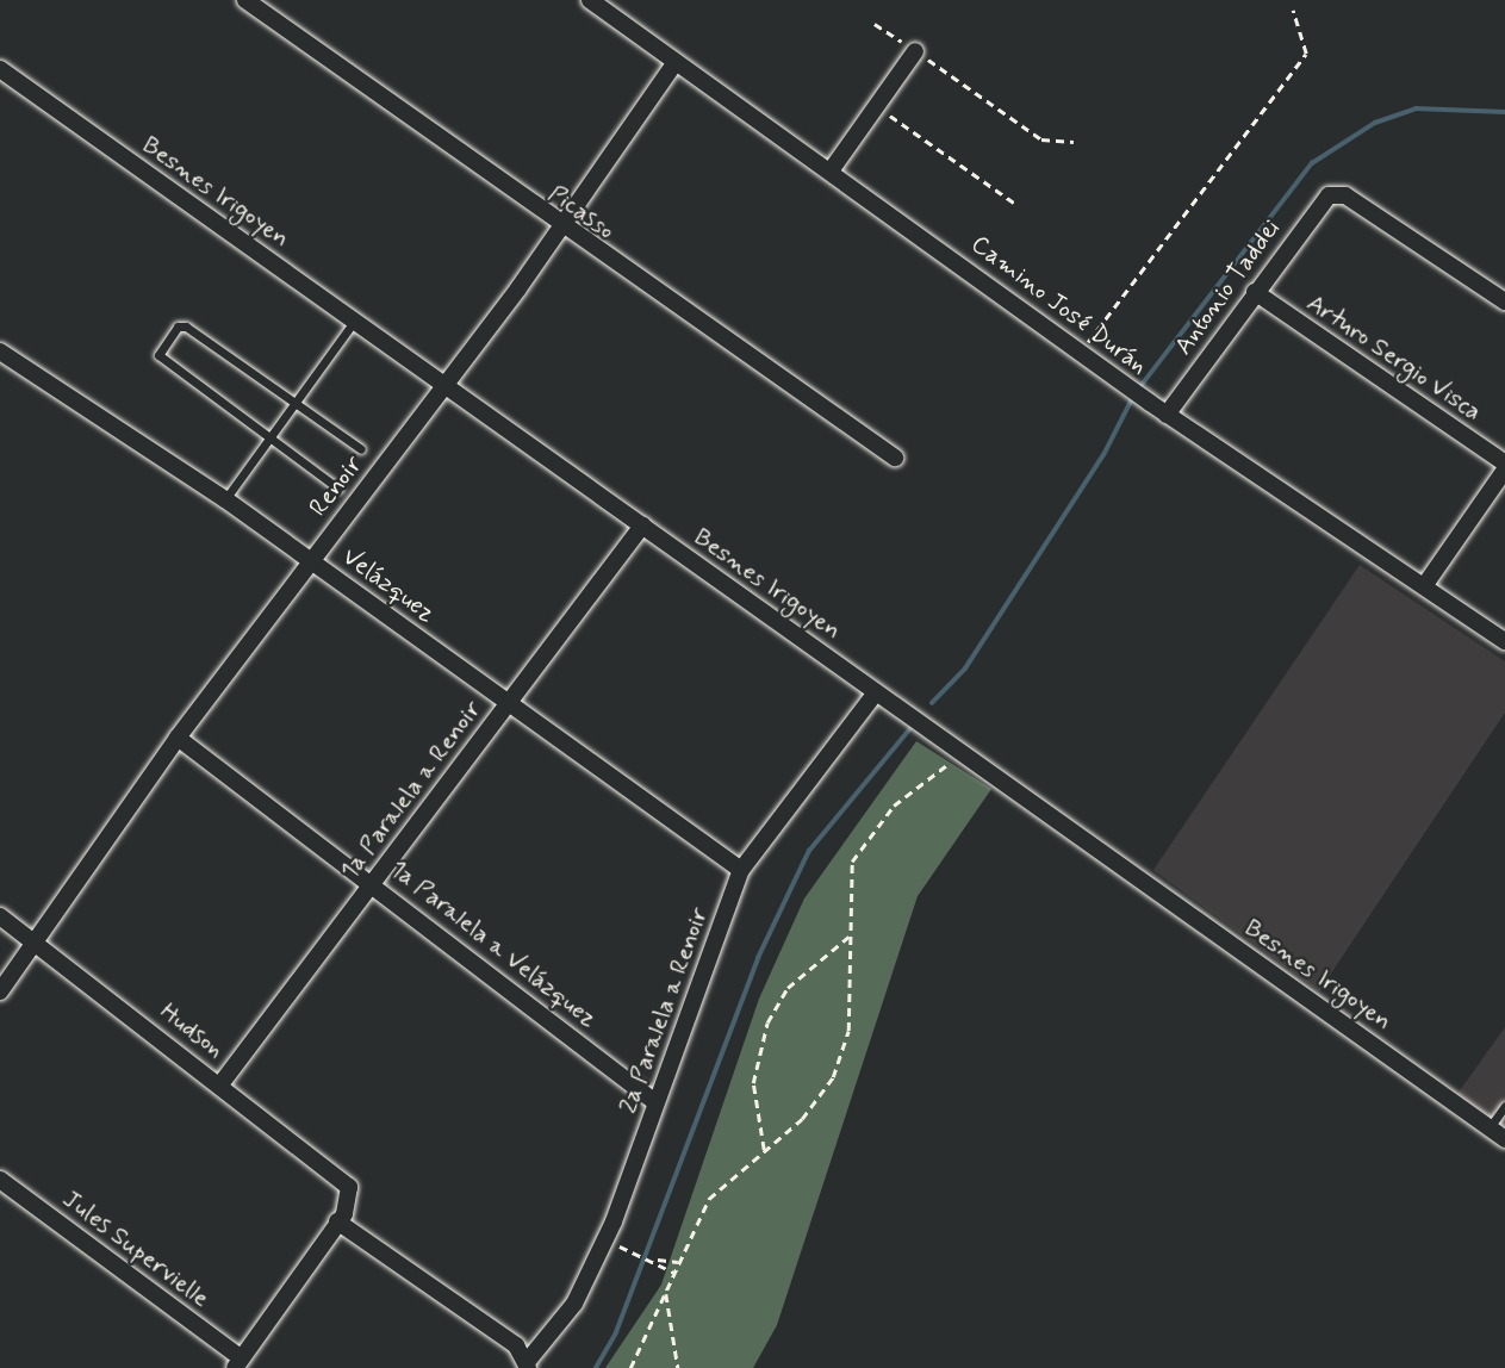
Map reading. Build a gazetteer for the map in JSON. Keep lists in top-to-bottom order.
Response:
{
  "streets": {
    "street": [
      "Besnes Irigoyen",
      "Picasso",
      "Antonio Taddei",
      "Camino José Durán",
      "Arturo Sergio Visca",
      "Renoir",
      "Velázquez",
      "1a Paralela a Renoir",
      "1a Paralela a Velázquez",
      "2a Paralela a Renoir",
      "Hudson",
      "Jules Supervielle"
    ]
  },
  "crossings": [
    ["Besnes Irigoyen", "Renoir"],
    ["Besnes Irigoyen", "1a Paralela a Renoir"],
    ["Besnes Irigoyen", "2a Paralela a Renoir"],
    ["Picasso", "Renoir"],
    ["Antonio Taddei", "Camino José Durán"],
    ["Antonio Taddei", "Arturo Sergio Visca"],
    ["Camino José Durán", "Renoir"],
    ["Renoir", "Velázquez"],
    ["Renoir", "1a Paralela a Velázquez"],
    ["Renoir", "Hudson"],
    ["Velázquez", "1a Paralela a Renoir"],
    ["Velázquez", "2a Paralela a Renoir"],
    ["1a Paralela a Renoir", "1a Paralela a Velázquez"],
    ["1a Paralela a Renoir", "Hudson"],
    ["1a Paralela a Velázquez", "2a Paralela a Renoir"]
  ]
}
